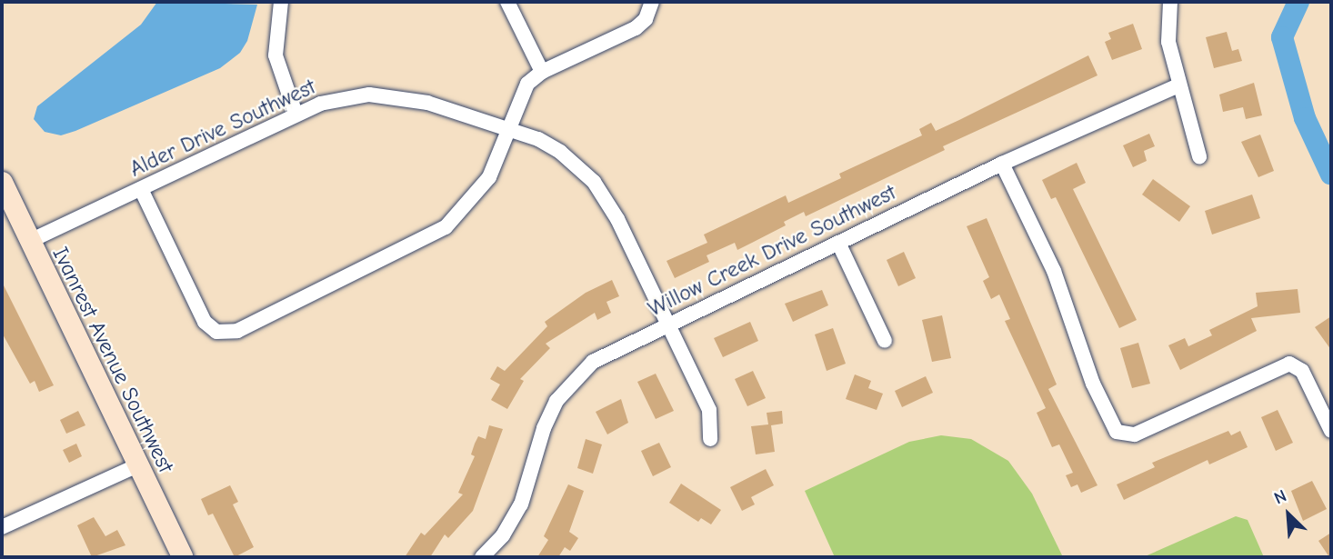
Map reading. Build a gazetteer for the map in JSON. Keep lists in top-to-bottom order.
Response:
{
  "streets": {
    "street": ["Alder Drive Southwest", "Willow Creek Drive Southwest", "Ivanrest Avenue Southwest"]
  },
  "crossings": [
    ["Alder Drive Southwest", "Willow Creek Drive Southwest"],
    ["Alder Drive Southwest", "Ivanrest Avenue Southwest"]
  ],
  "north": "top left"
}
